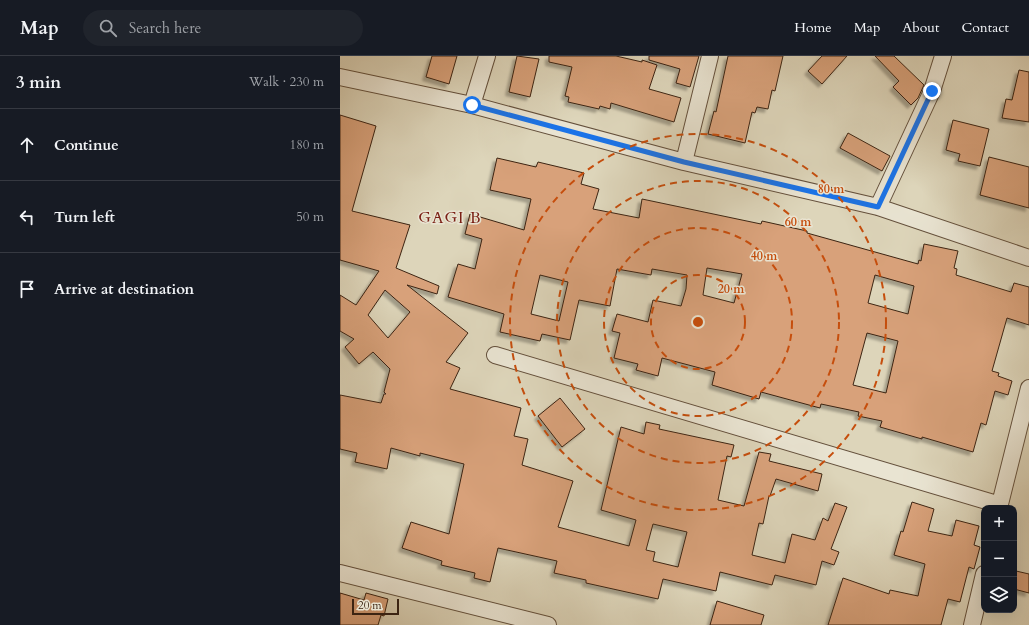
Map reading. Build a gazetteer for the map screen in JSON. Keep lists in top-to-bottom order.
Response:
{
  "districts": ["GAGI B"],
  "scale_bar": "20 m",
  "page": {
    "header": "Map",
    "search": "Search here",
    "nav": [
      "Home",
      "Map",
      "About",
      "Contact"
    ],
    "heading": ["3 min", "Walk · 230 m"],
    "list": [
      ["Continue", "180 m"],
      ["Turn left", "50 m"],
      "Arrive at destination"
    ],
    "map_buttons": ["+", "−"],
    "scale": "20 m"
  },
  "rings": [
    "80 m",
    "60 m",
    "40 m",
    "20 m"
  ]
}
